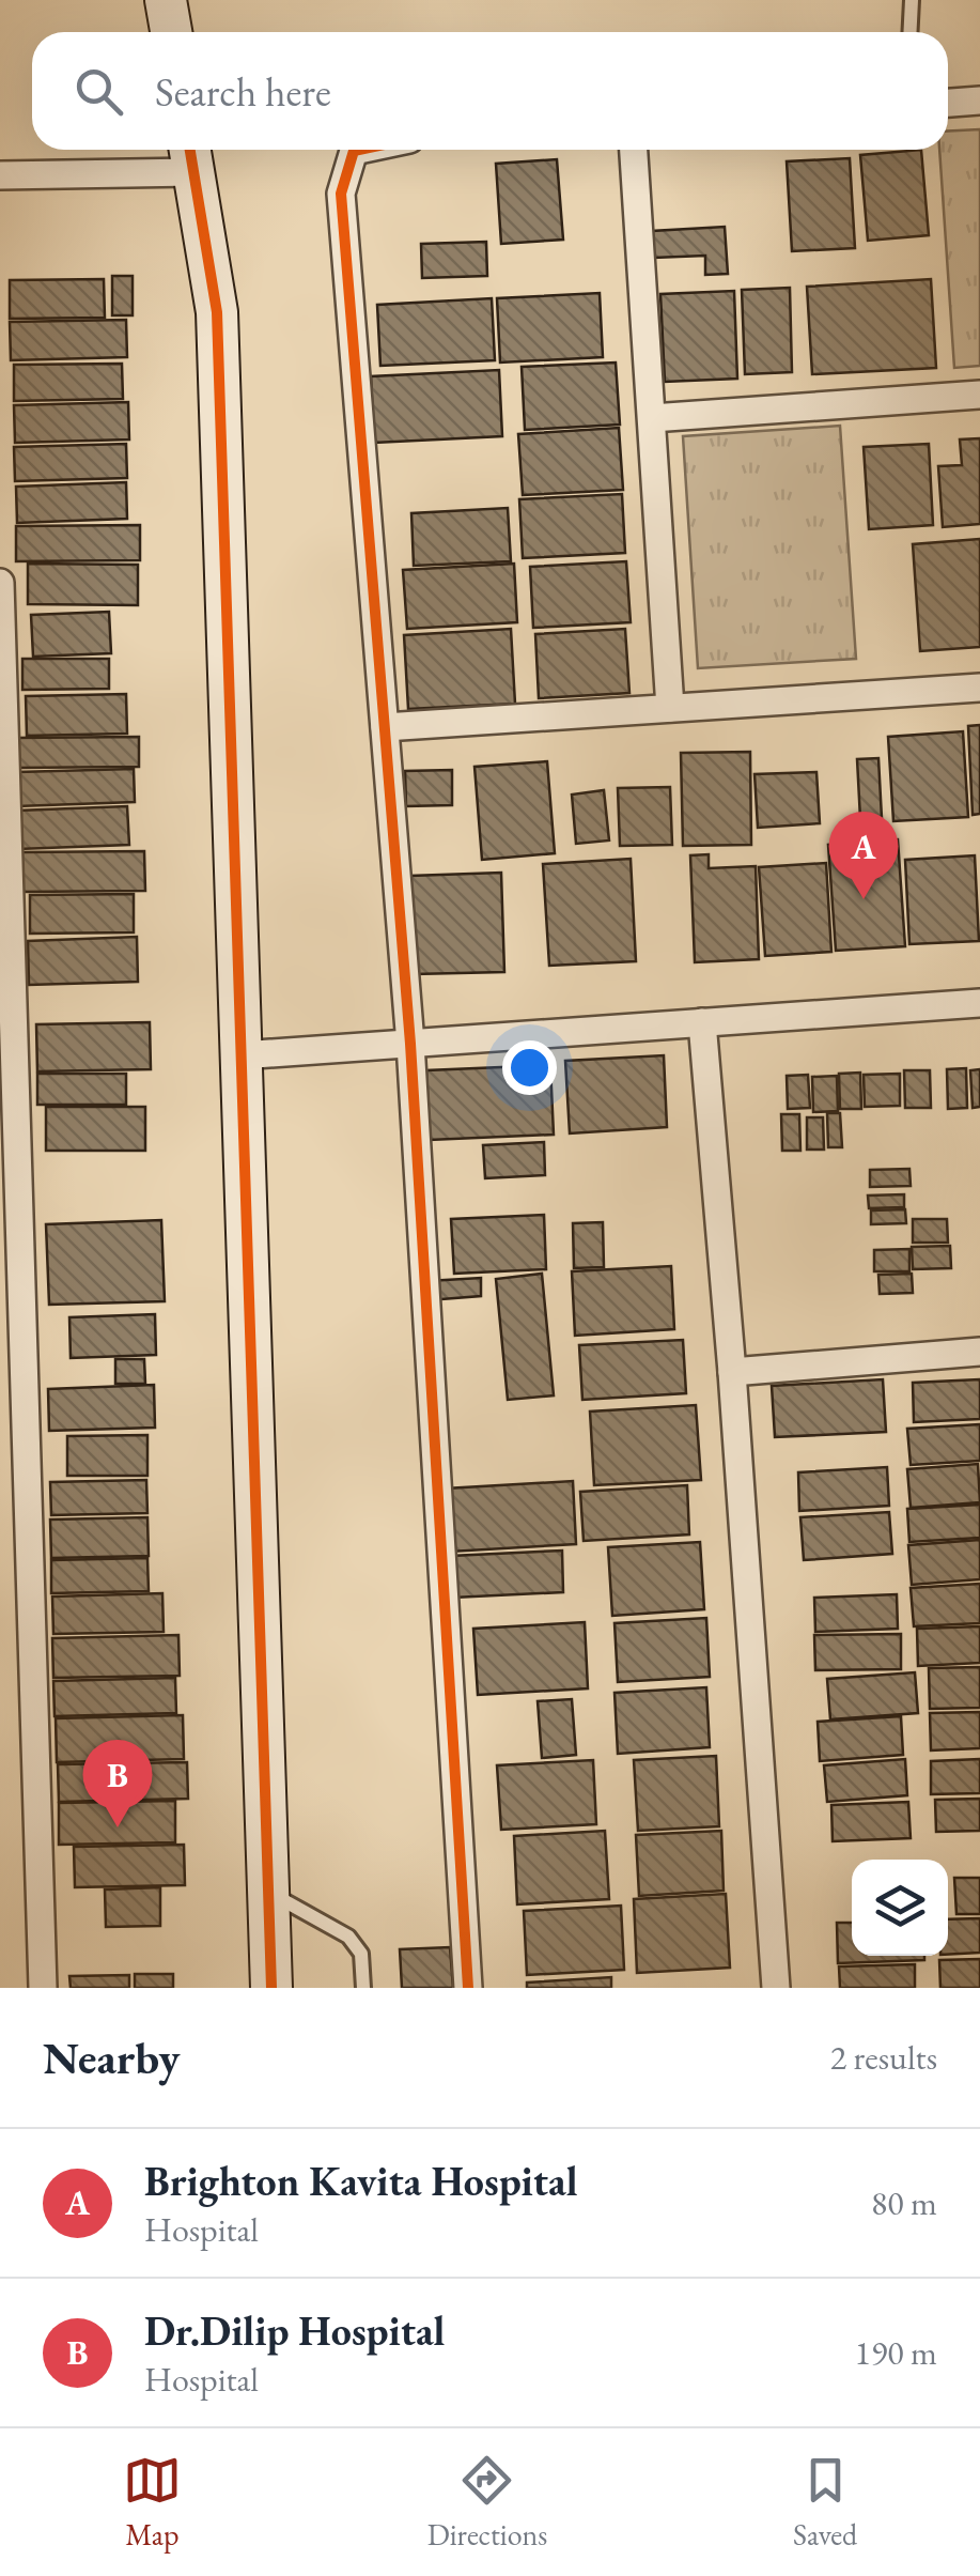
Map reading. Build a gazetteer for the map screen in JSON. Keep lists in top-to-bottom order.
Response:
{
  "page": {
    "search": "Search here",
    "pins": ["A", "B"],
    "heading": ["Nearby", "2 results"],
    "list": [
      {
        "mark": "A",
        "name": "Brighton Kavita Hospital",
        "note": "Hospital",
        "value": "80 m"
      },
      {
        "mark": "B",
        "name": "Dr.Dilip Hospital",
        "note": "Hospital",
        "value": "190 m"
      }
    ],
    "nav": ["Map", "Directions", "Saved"]
  }
}
